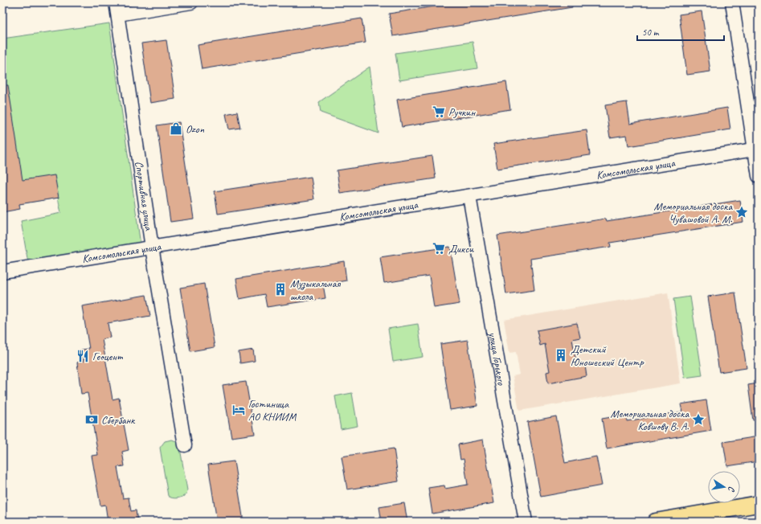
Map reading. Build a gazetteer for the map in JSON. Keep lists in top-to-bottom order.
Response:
{
  "streets": {
    "street": ["Комсомольская улица", "Спортивная улица", "улица Горького"]
  },
  "crossings": [
    ["Комсомольская улица", "Спортивная улица"],
    ["Комсомольская улица", "улица Горького"]
  ],
  "places": {
    "supermarket": ["Ручкин", "Дикси"],
    "shop": ["Ozon"],
    "place": ["Мемориальная доска Чувашовой А. М.", "Мемориальная доска Ковшову В. А."],
    "building": ["Музыкальная школа", "Детский Юношеский Центр"],
    "restaurant": ["Геоцент"],
    "hotel": ["Гостиница АО КНИИМ"],
    "bank": ["Сбербанк"]
  },
  "scale_bar": "50 m",
  "north": "right"
}
